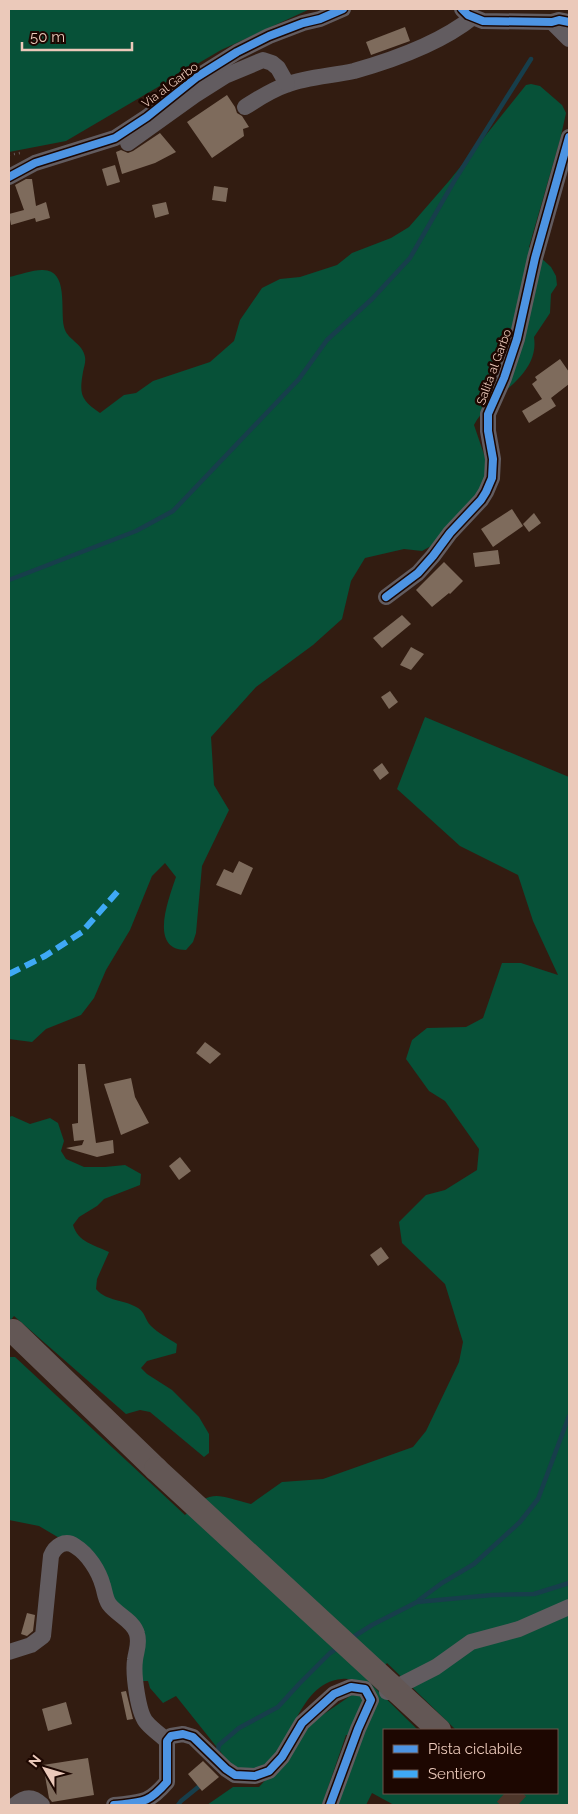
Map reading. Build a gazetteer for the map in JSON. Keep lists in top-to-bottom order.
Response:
{
  "streets": {
    "street": ["Via al Garbo", "Salita al Garbo"]
  },
  "legend": ["Pista ciclabile", "Sentiero"],
  "scale_bar": "50 m",
  "north": "top left"
}
